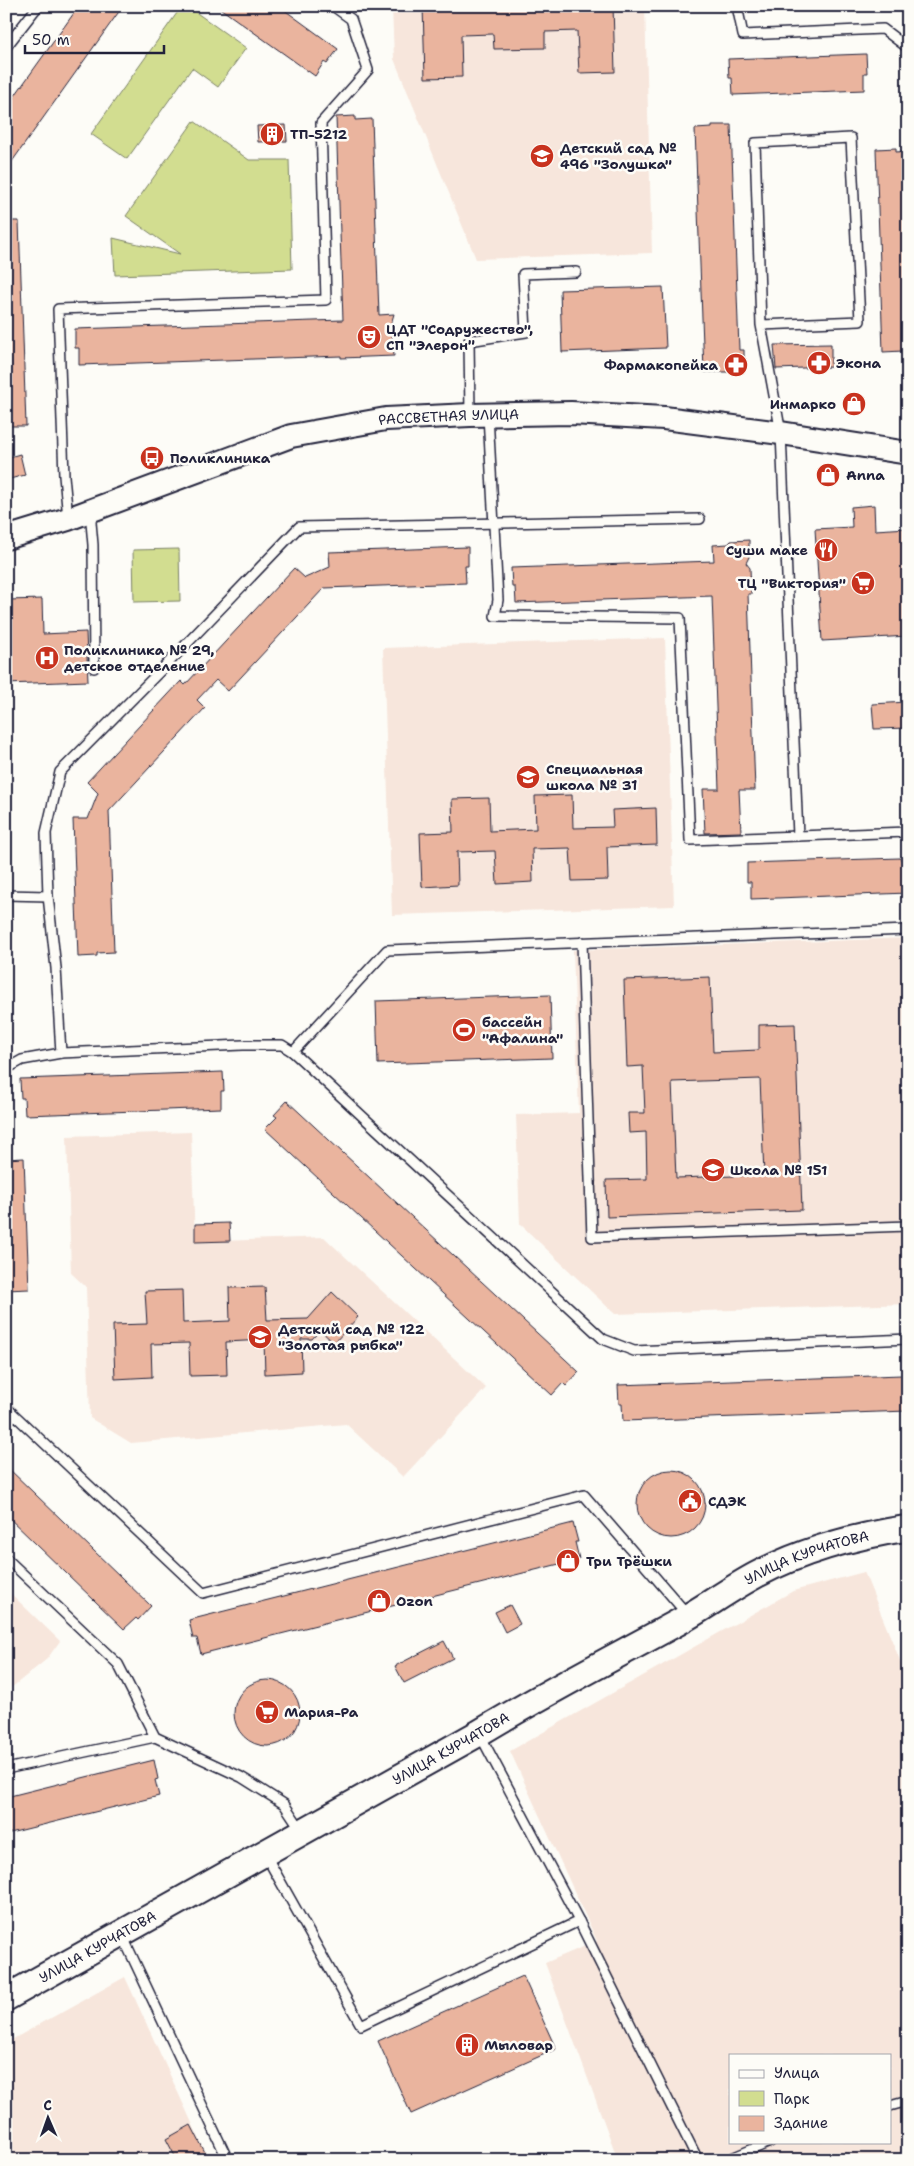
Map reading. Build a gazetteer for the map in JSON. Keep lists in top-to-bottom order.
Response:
{
  "streets": {
    "main road": ["УЛИЦА КУРЧАТОВА"],
    "street": ["РАССВЕТНАЯ УЛИЦА"]
  },
  "places": {
    "building": ["ТП-5212", "Мыловар"],
    "school or university": [
      "Детский сад № 496 \"Золушка\"",
      "Специальная школа № 31",
      "Школа № 151",
      "Детский сад № 122 \"Золотая рыбка\""
    ],
    "theatre": ["ЦДТ \"Содружество\", СП \"Элерон\""],
    "pharmacy": ["Экона", "Фармакопейка"],
    "shop": [
      "Инмарко",
      "Anna",
      "Три Трёшки",
      "Ozon"
    ],
    "bus stop": ["Поликлиника"],
    "restaurant": ["Суши маке"],
    "supermarket": ["ТЦ \"Виктория\"", "Мария-Ра"],
    "hospital": ["Поликлиника № 29, детское отделение"],
    "sports": ["бассейн \"Афалина\""],
    "public building": ["СДЭК"]
  },
  "legend": ["Улица", "Парк", "Здание"],
  "scale_bar": "50 m",
  "north": "top"
}
